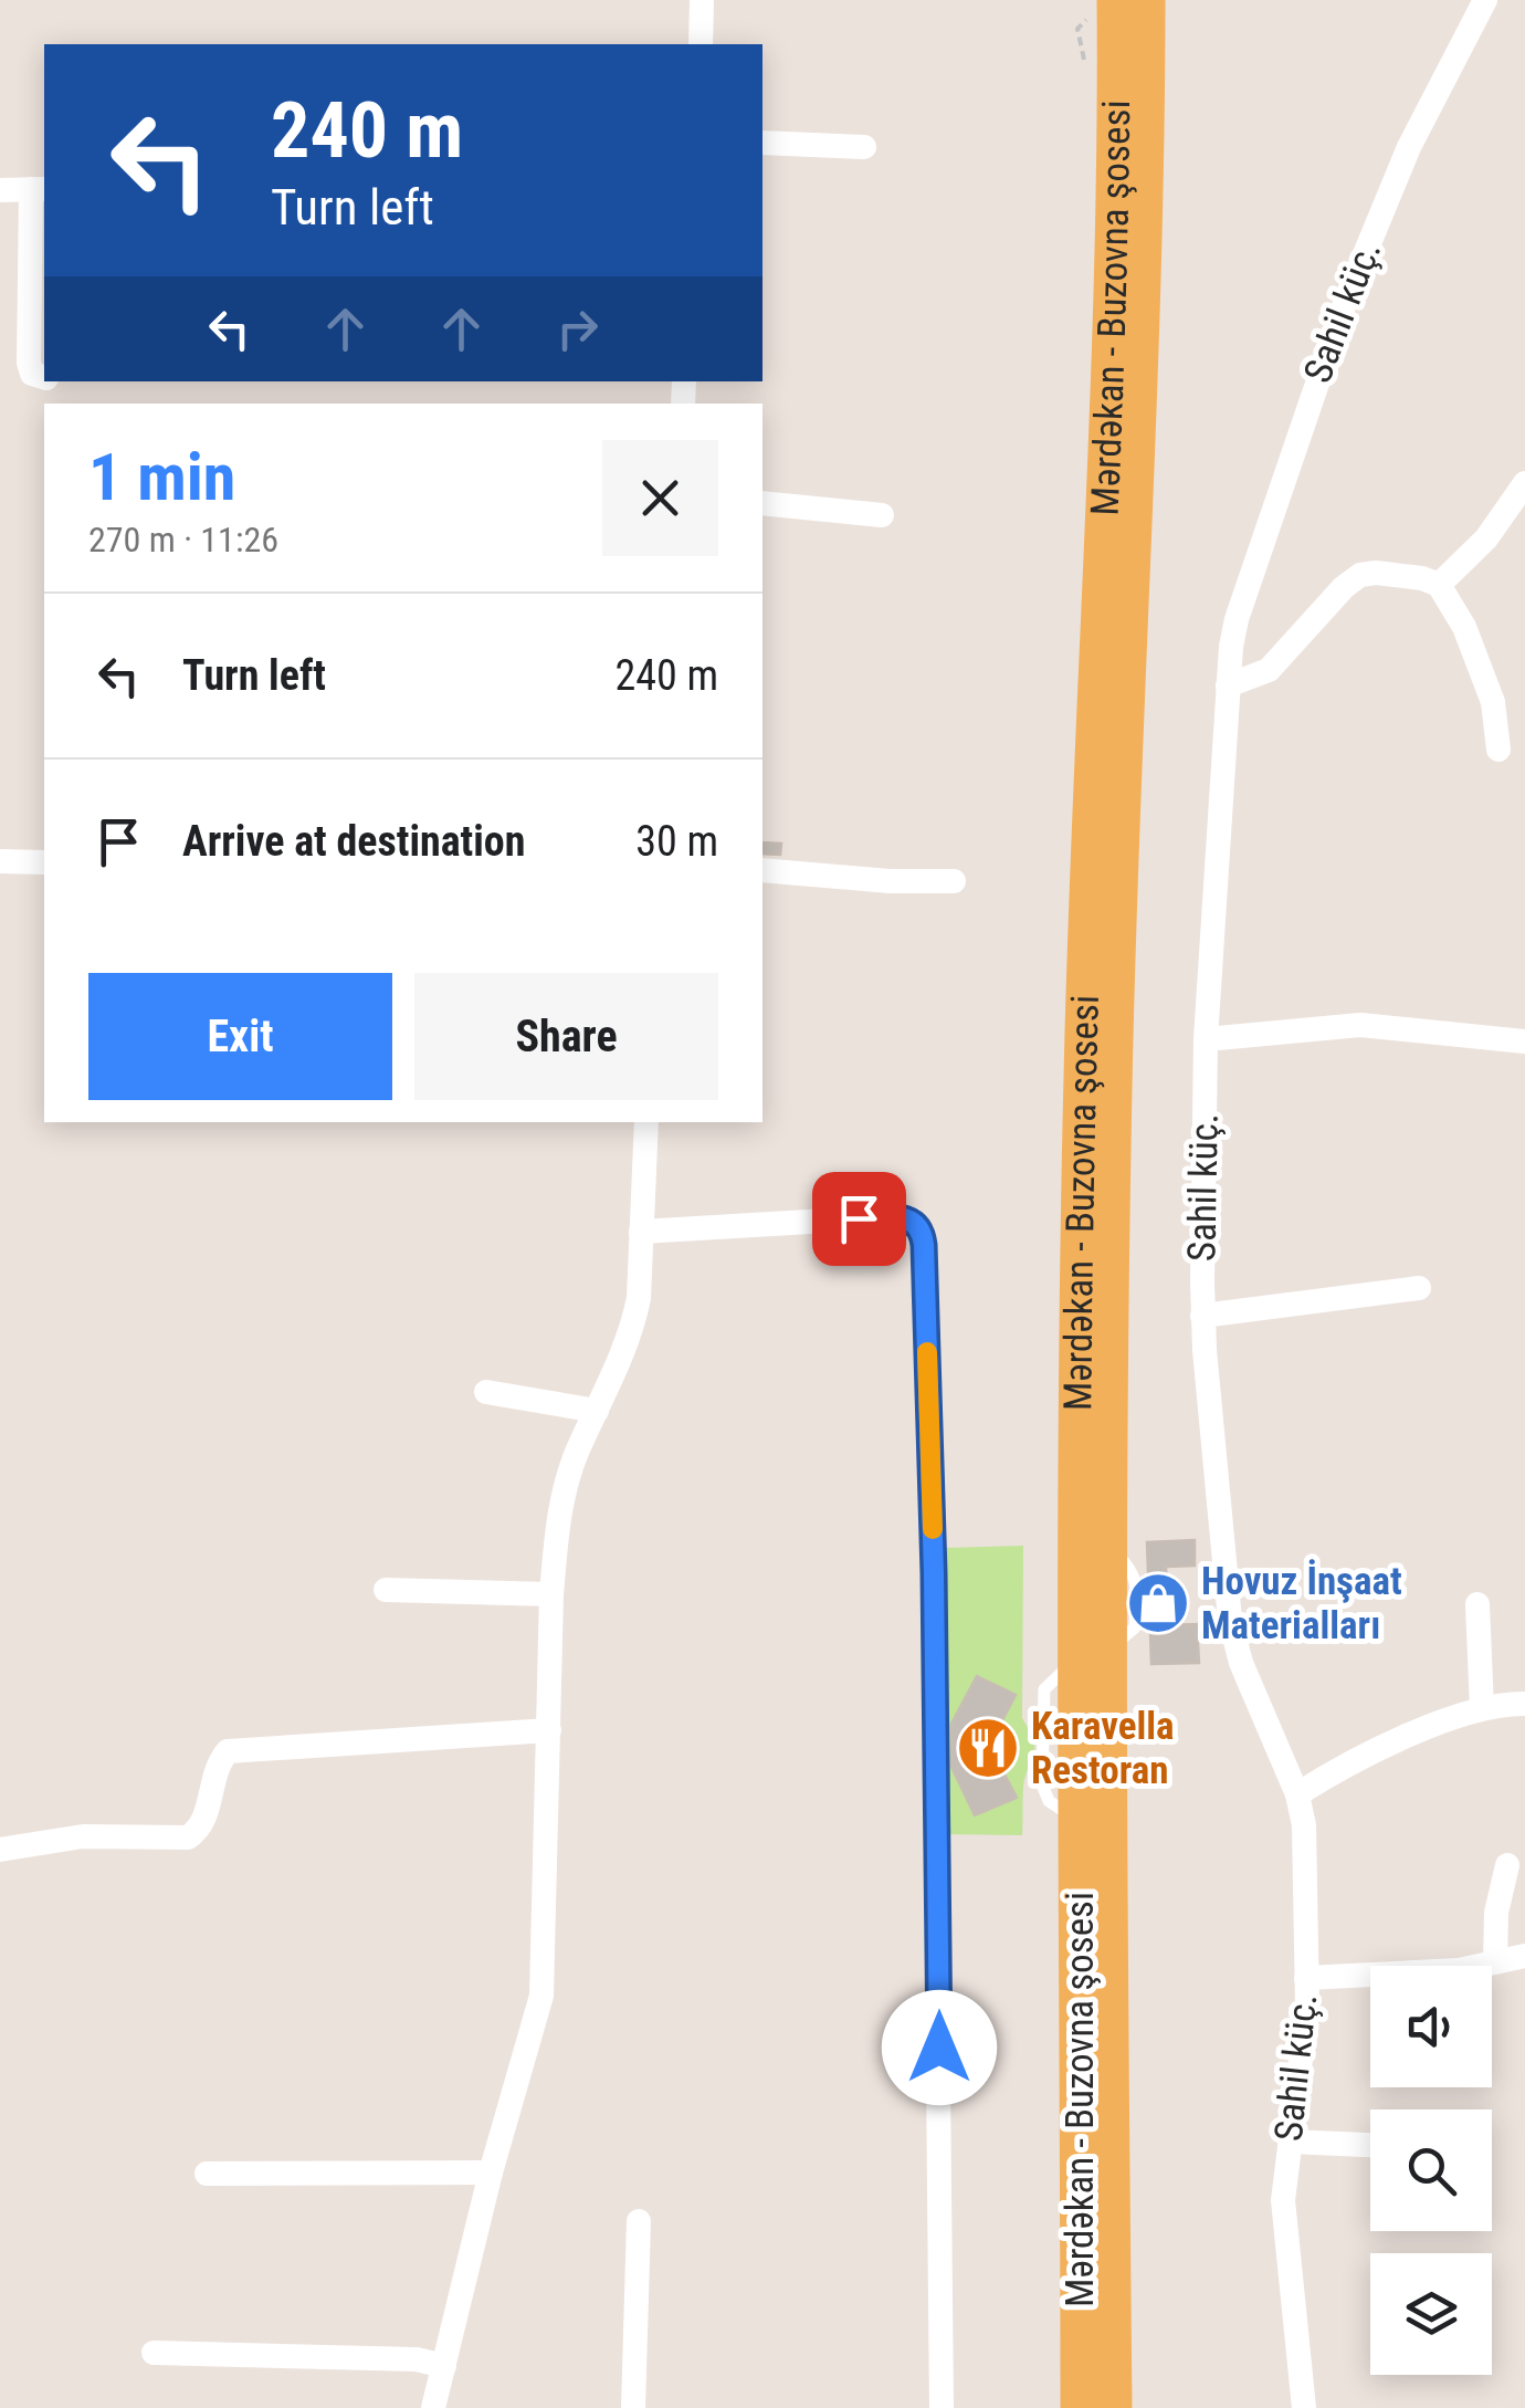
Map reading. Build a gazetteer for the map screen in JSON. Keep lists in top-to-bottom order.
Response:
{
  "streets": {
    "main road": ["Mərdəkan - Buzovna şosesi"],
    "street": ["Sahil küç."]
  },
  "places": {
    "shop": ["Hovuz İnşaat Materialları"],
    "restaurant": ["Karavella Restoran"]
  },
  "page": {
    "turn": ["240 m", "Turn left"],
    "heading": ["1 min", "270 m · 11:26"],
    "list": [
      {
        "name": "Turn left",
        "value": "240 m"
      },
      {
        "name": "Arrive at destination",
        "value": "30 m"
      }
    ],
    "buttons": ["Exit", "Share"]
  }
}
